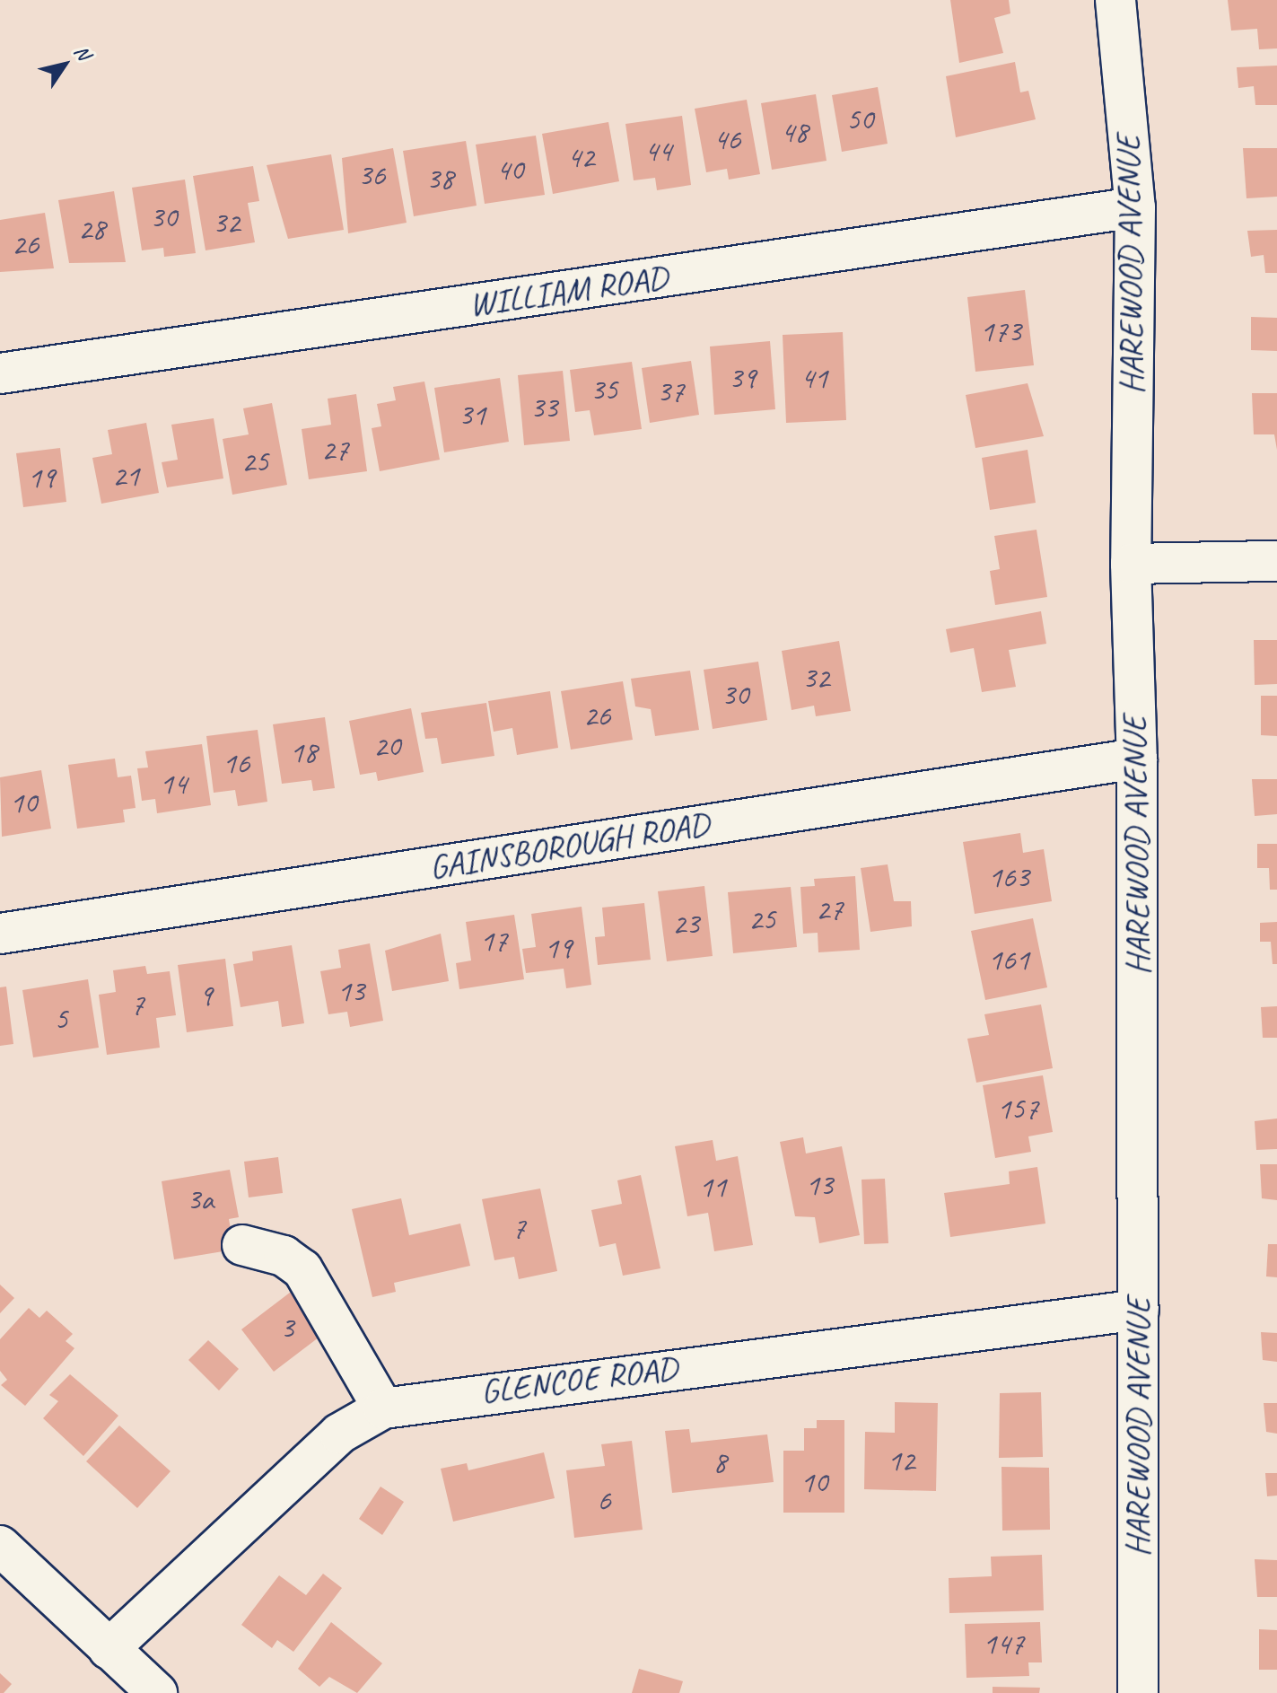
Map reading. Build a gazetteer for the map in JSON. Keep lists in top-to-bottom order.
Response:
{
  "streets": {
    "street": [
      "HAREWOOD AVENUE",
      "WILLIAM ROAD",
      "GAINSBOROUGH ROAD",
      "GLENCOE ROAD"
    ]
  },
  "crossings": [
    ["HAREWOOD AVENUE", "WILLIAM ROAD"],
    ["HAREWOOD AVENUE", "GAINSBOROUGH ROAD"],
    ["HAREWOOD AVENUE", "GLENCOE ROAD"]
  ],
  "house_numbers": [
    "50",
    "48",
    "46",
    "44",
    "42",
    "40",
    "36",
    "38",
    "30",
    "32",
    "28",
    "26",
    "173",
    "39",
    "41",
    "35",
    "37",
    "33",
    "31",
    "27",
    "25",
    "21",
    "19",
    "32",
    "30",
    "26",
    "20",
    "18",
    "16",
    "14",
    "10",
    "163",
    "27",
    "25",
    "23",
    "17",
    "19",
    "161",
    "13",
    "9",
    "7",
    "5",
    "157",
    "13",
    "11",
    "3a",
    "7",
    "3",
    "12",
    "8",
    "10",
    "6",
    "147"
  ],
  "north": "top right"
}
